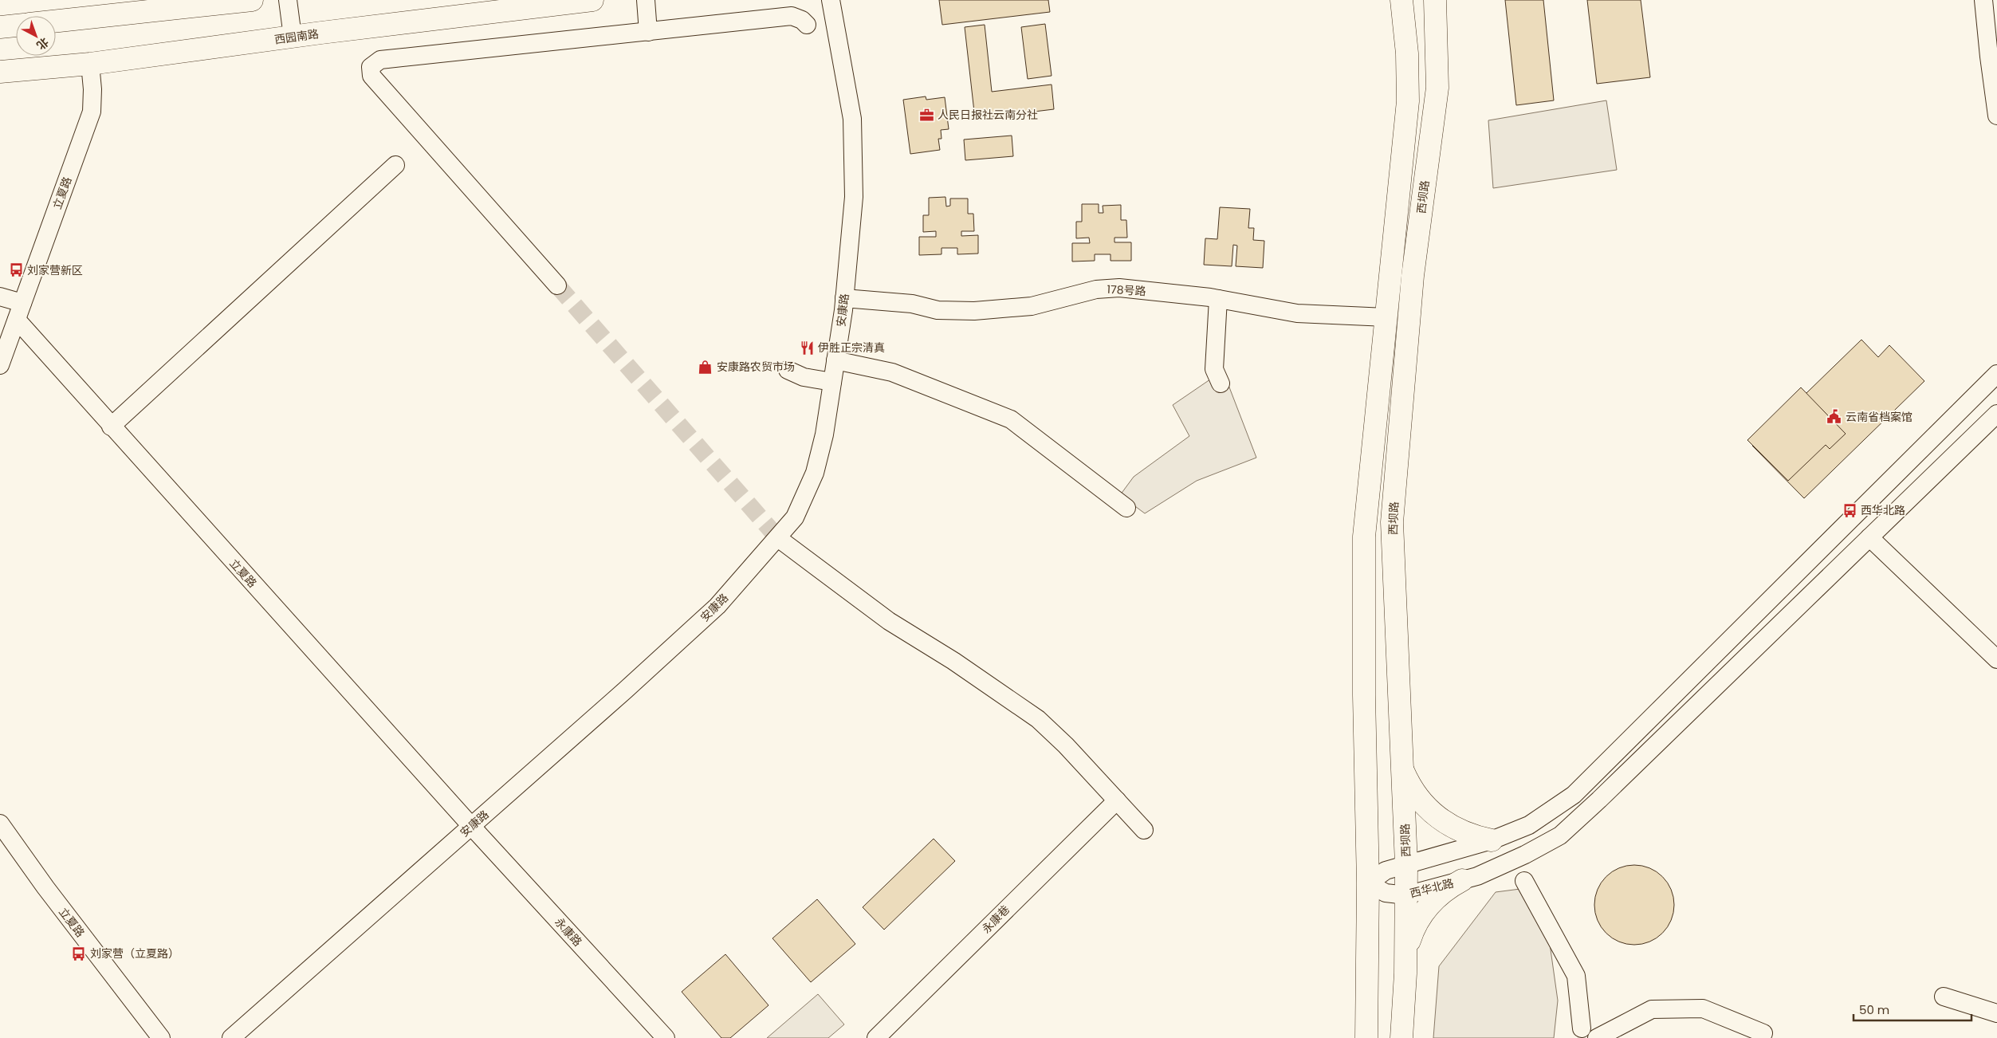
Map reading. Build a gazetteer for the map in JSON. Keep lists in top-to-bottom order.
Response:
{
  "streets": {
    "main road": ["西园南路", "西坝路"],
    "street": [
      "立夏路",
      "178号路",
      "安康路",
      "西华北路",
      "永康巷",
      "永康路"
    ]
  },
  "crossings": [
    ["西园南路", "立夏路"],
    ["立夏路", "安康路"],
    ["立夏路", "永康路"],
    ["西坝路", "西华北路"],
    ["178号路", "安康路"],
    ["安康路", "永康路"]
  ],
  "places": {
    "office": ["人民日报社云南分社"],
    "bus stop": ["刘家营新区", "西华北路", "刘家营（立夏路）"],
    "restaurant": ["伊胜正宗清真"],
    "shop": ["安康路农贸市场"],
    "public building": ["云南省档案馆"]
  },
  "scale_bar": "50 m",
  "north": "bottom right"
}
